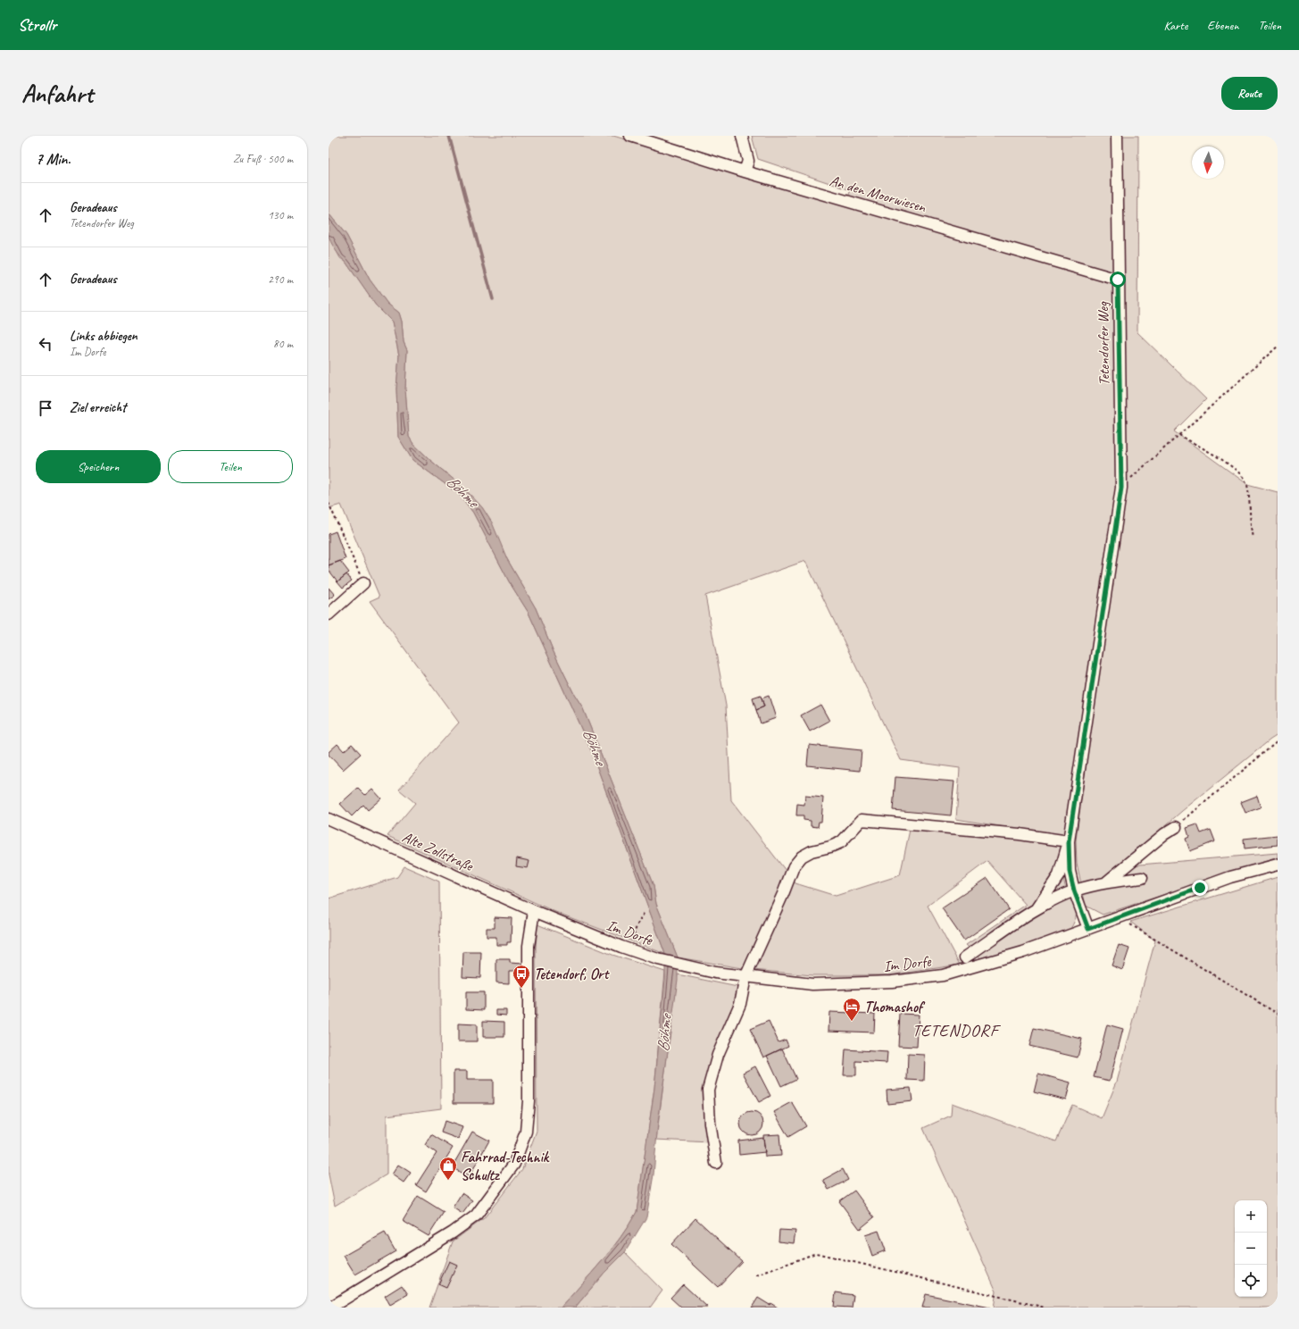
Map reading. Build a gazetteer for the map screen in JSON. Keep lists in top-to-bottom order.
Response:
{
  "streets": {
    "street": [
      "An den Moorwiesen",
      "Tetendorfer Weg",
      "Alte Zollstraße",
      "Im Dorfe"
    ]
  },
  "crossings": [
    ["An den Moorwiesen", "Tetendorfer Weg"],
    ["Alte Zollstraße", "Im Dorfe"]
  ],
  "districts": ["TETENDORF"],
  "water": ["Böhme"],
  "places": {
    "bus stop": ["Tetendorf, Ort"],
    "hotel": ["Thomashof"],
    "shop": ["Fahrrad-Technik Schultz"]
  },
  "north": "bottom",
  "page": {
    "header": "Strollr",
    "nav": ["Karte", "Ebenen", "Teilen"],
    "buttons": [
      "Route",
      ["Speichern", "Teilen"]
    ],
    "title": "Anfahrt",
    "heading": ["7 Min.", "Zu Fuß · 500 m"],
    "list": [
      ["Geradeaus", "Tetendorfer Weg", "130 m"],
      ["Geradeaus", "290 m"],
      ["Links abbiegen", "Im Dorfe", "80 m"],
      "Ziel erreicht"
    ],
    "map_buttons": ["+", "−"]
  }
}
